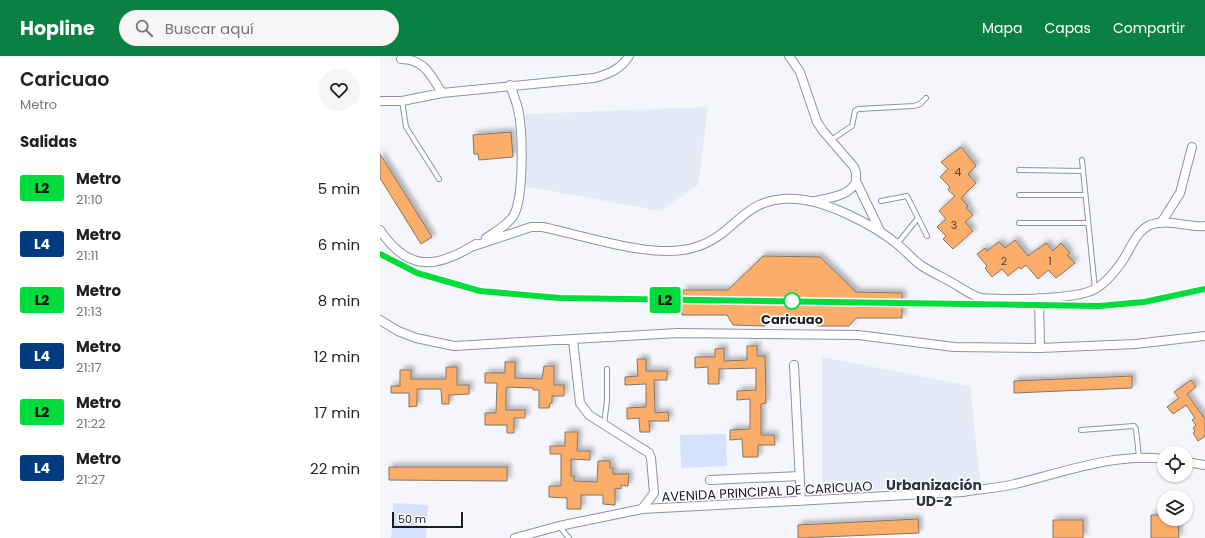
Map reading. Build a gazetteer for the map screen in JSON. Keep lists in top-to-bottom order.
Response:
{
  "streets": {
    "street": ["AVENIDA PRINCIPAL DE CARICUAO"]
  },
  "districts": ["Urbanización UD-2"],
  "places": ["Caricuao"],
  "lines": ["metro line L2"],
  "house_numbers": [
    "4",
    "3",
    "2",
    "1"
  ],
  "scale_bar": "50 m",
  "page": {
    "header": "Hopline",
    "search": "Buscar aquí",
    "nav": ["Mapa", "Capas", "Compartir"],
    "heading": [
      ["Caricuao", "Metro"],
      "Salidas"
    ],
    "on_map": "L2",
    "list": [
      {
        "mark": "L2",
        "name": "Metro",
        "note": "21:10",
        "value": "5 min"
      },
      {
        "mark": "L4",
        "name": "Metro",
        "note": "21:11",
        "value": "6 min"
      },
      {
        "mark": "L2",
        "name": "Metro",
        "note": "21:13",
        "value": "8 min"
      },
      {
        "mark": "L4",
        "name": "Metro",
        "note": "21:17",
        "value": "12 min"
      },
      {
        "mark": "L2",
        "name": "Metro",
        "note": "21:22",
        "value": "17 min"
      },
      {
        "mark": "L4",
        "name": "Metro",
        "note": "21:27",
        "value": "22 min"
      }
    ],
    "scale": "50 m"
  }
}
